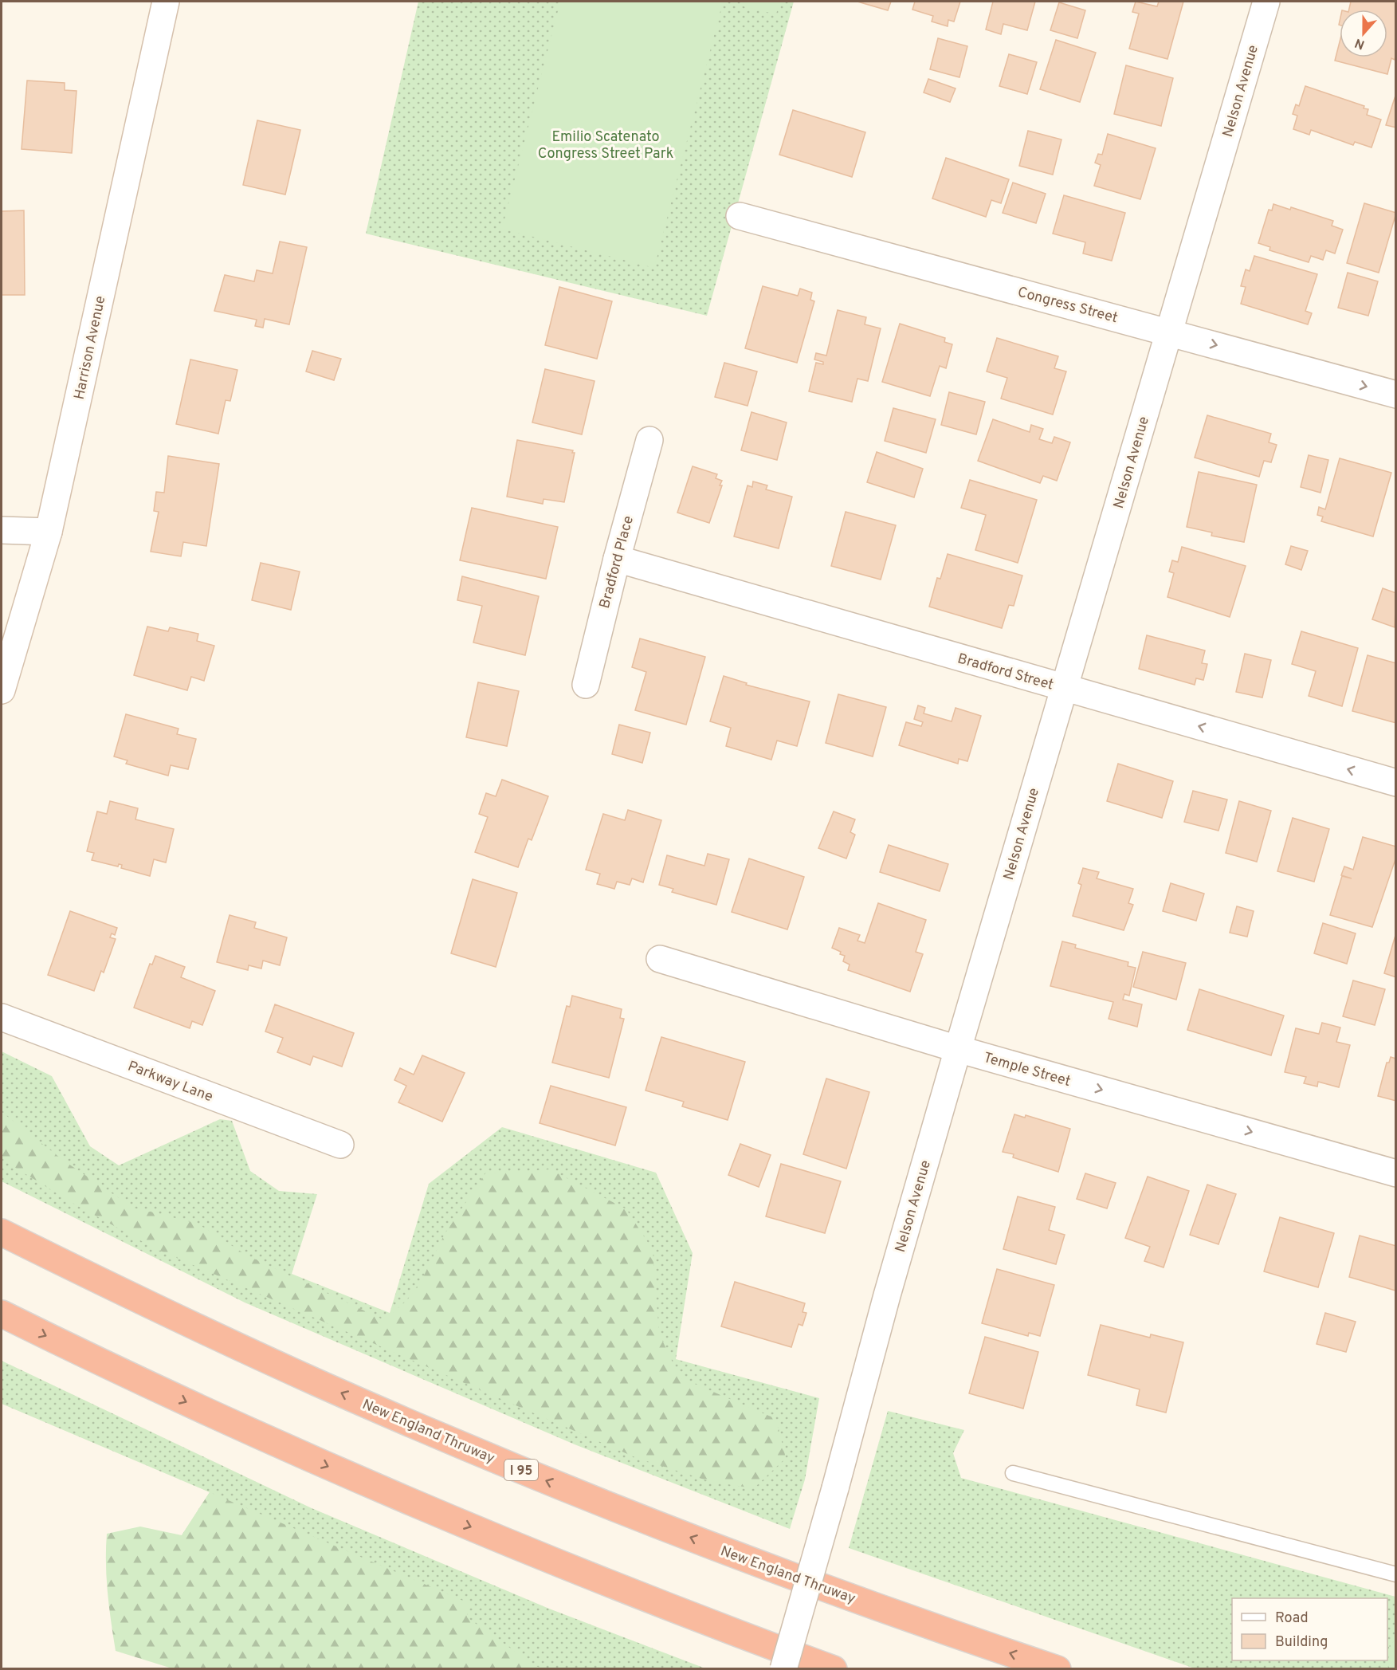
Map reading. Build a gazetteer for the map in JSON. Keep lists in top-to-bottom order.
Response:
{
  "streets": {
    "highway": ["New England Thruway", "I 95"],
    "street": [
      "Nelson Avenue",
      "Congress Street",
      "Harrison Avenue",
      "Bradford Place",
      "Bradford Street",
      "Temple Street",
      "Parkway Lane"
    ]
  },
  "crossings": [
    ["Nelson Avenue", "Congress Street"],
    ["Nelson Avenue", "Bradford Street"],
    ["Nelson Avenue", "Temple Street"],
    ["Bradford Place", "Bradford Street"]
  ],
  "one_way": ["Bradford Street", "Temple Street"],
  "parks": ["Emilio Scatenato Congress Street Park"],
  "legend": ["Road", "Building"],
  "north": "bottom"
}
